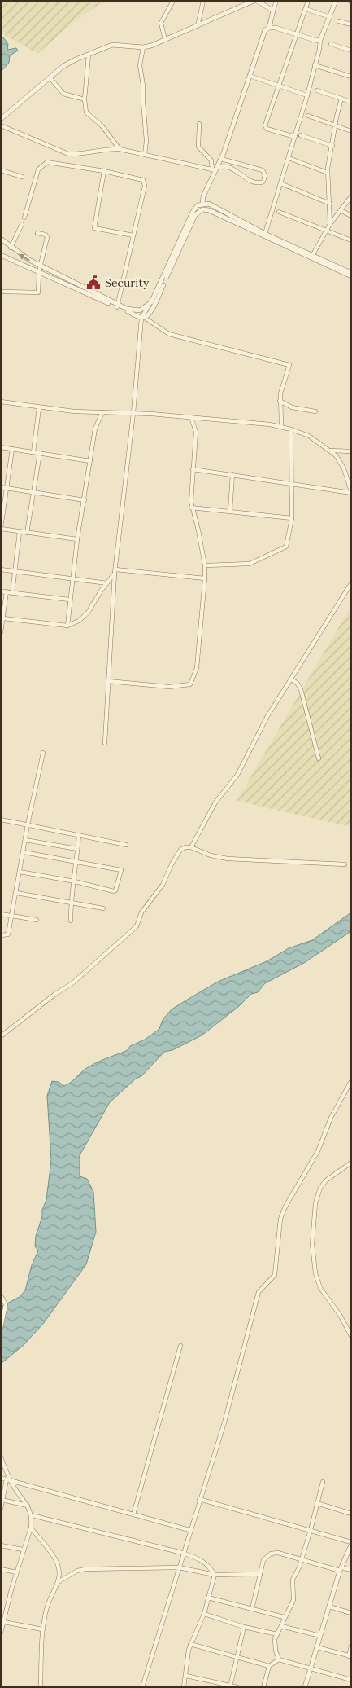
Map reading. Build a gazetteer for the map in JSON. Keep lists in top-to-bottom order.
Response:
{
  "places": {
    "public building": ["Security"]
  }
}
